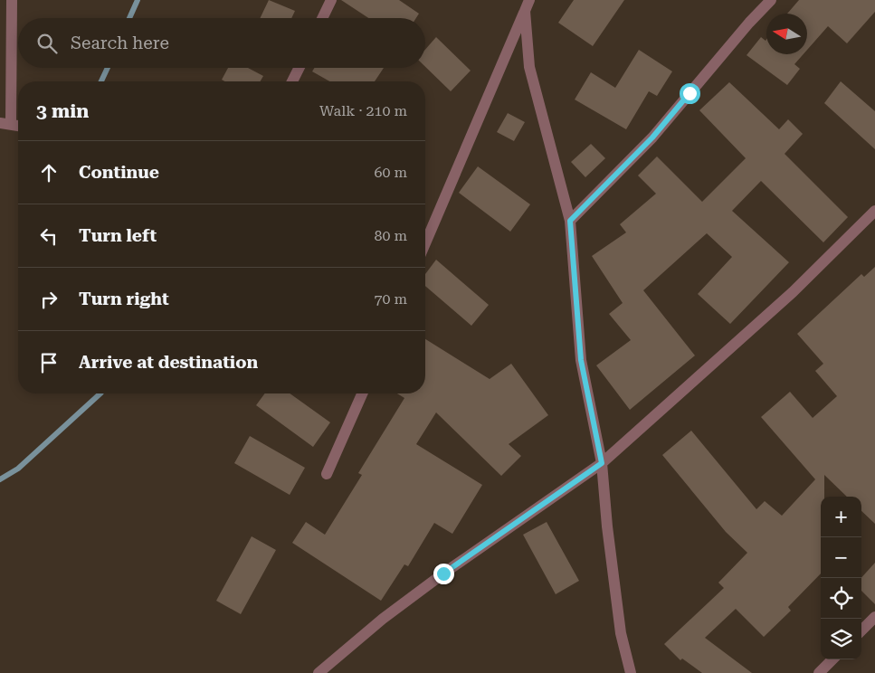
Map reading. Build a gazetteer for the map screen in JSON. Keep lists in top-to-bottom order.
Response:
{
  "north": "left",
  "page": {
    "search": "Search here",
    "heading": ["3 min", "Walk · 210 m"],
    "list": [
      ["Continue", "60 m"],
      ["Turn left", "80 m"],
      ["Turn right", "70 m"],
      "Arrive at destination"
    ],
    "map_buttons": ["+", "−"]
  }
}
